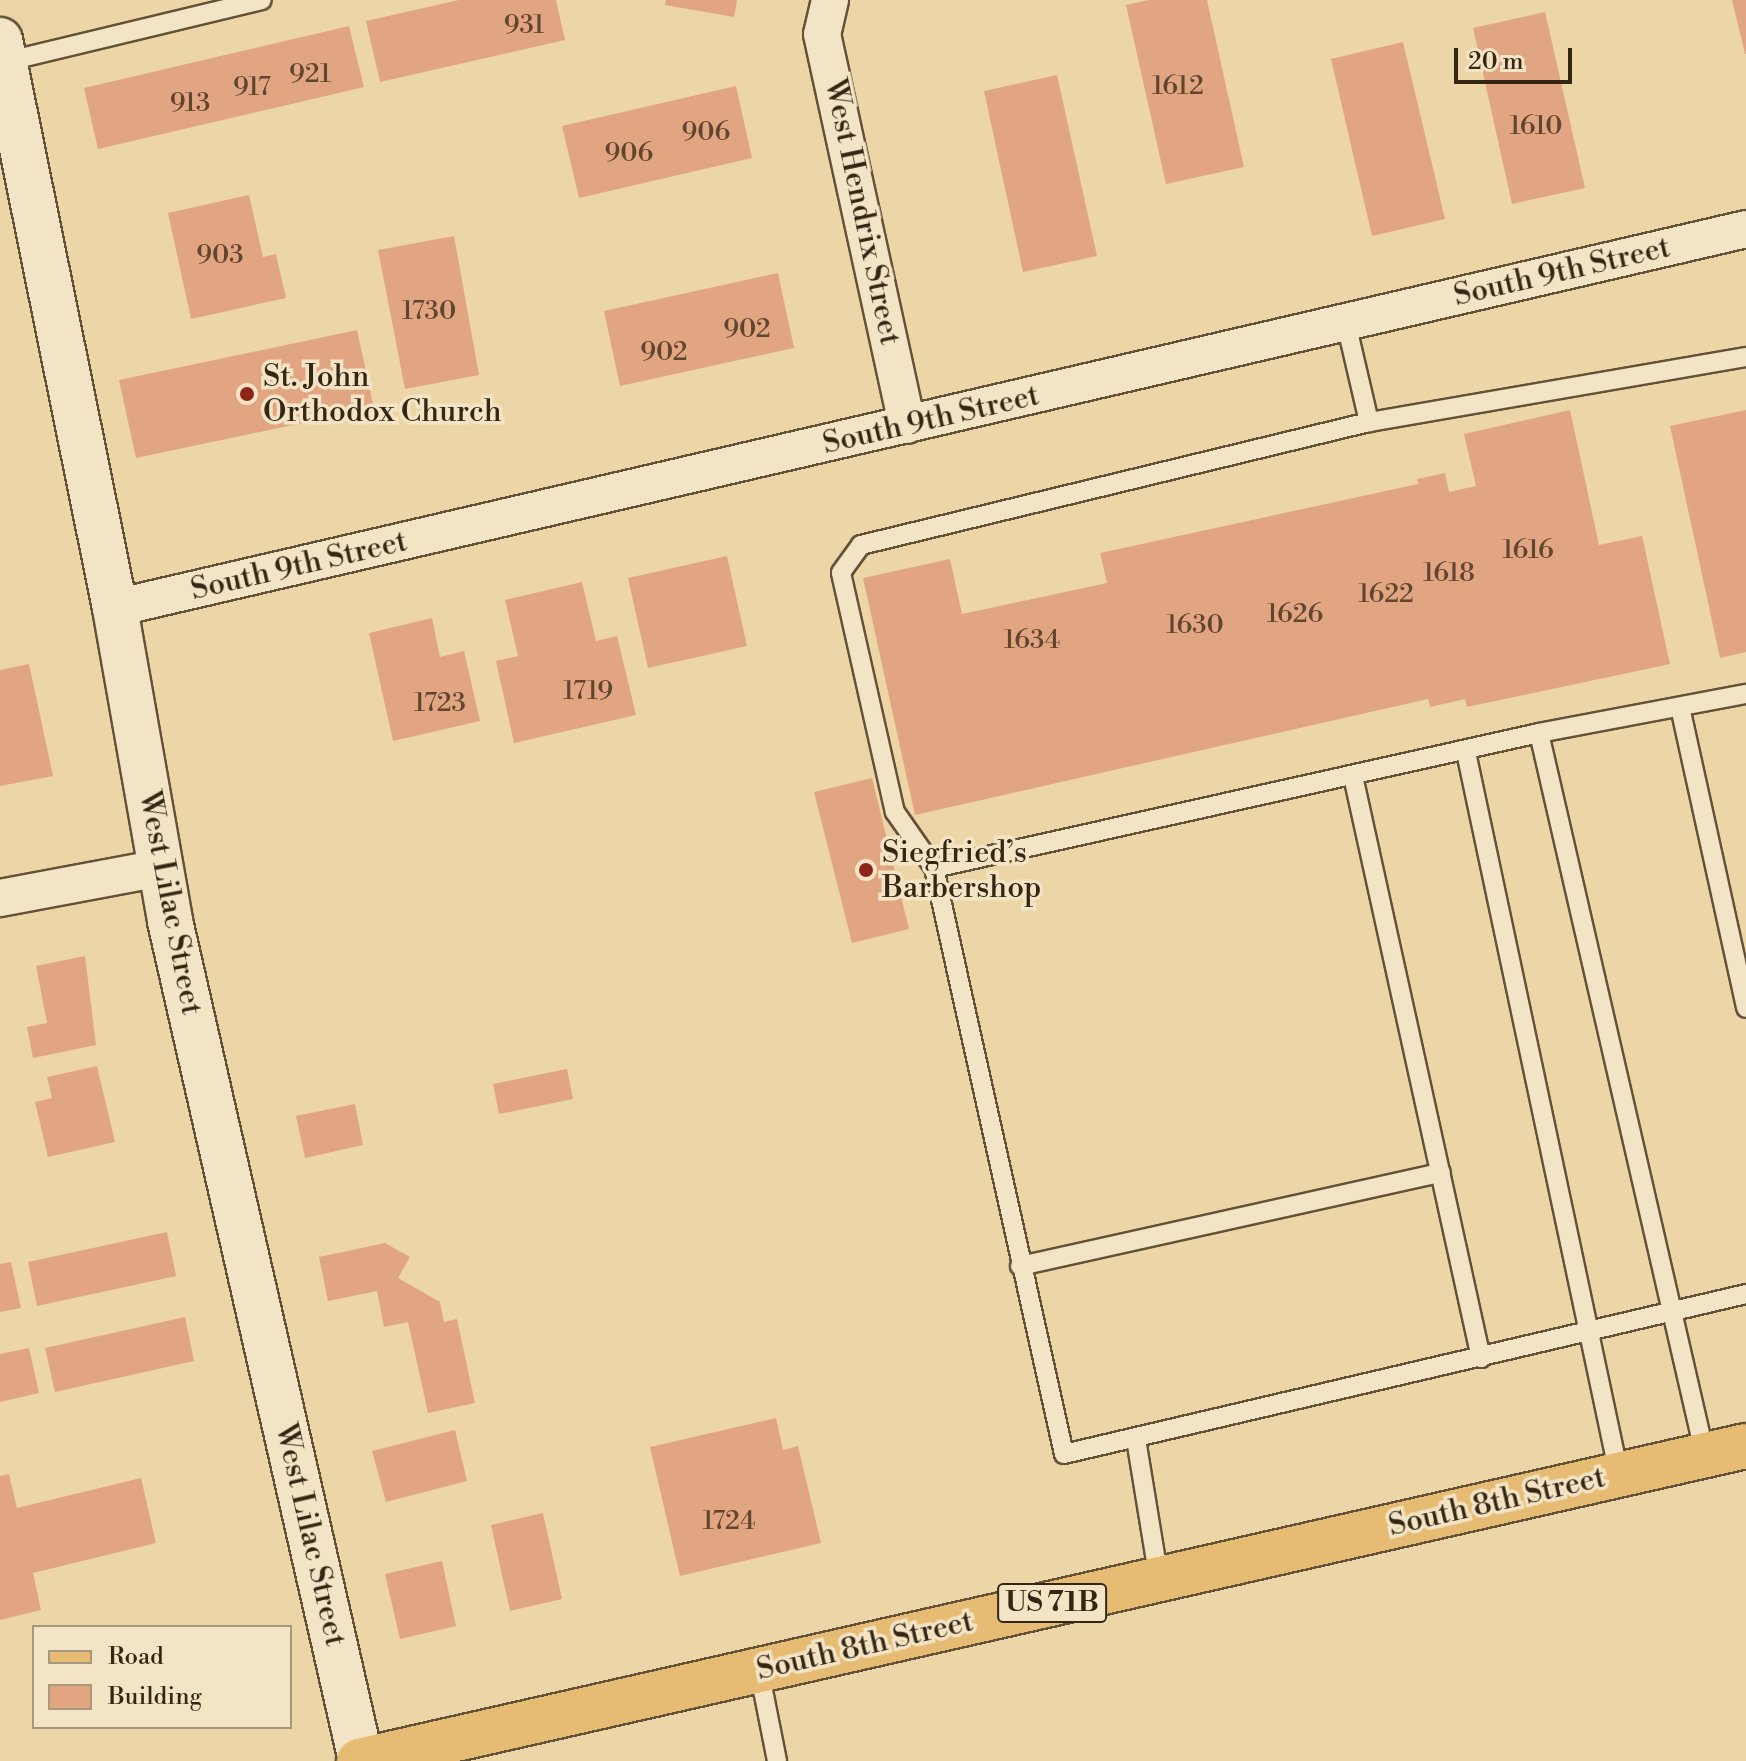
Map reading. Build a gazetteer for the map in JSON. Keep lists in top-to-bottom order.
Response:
{
  "streets": {
    "main road": ["South 8th Street", "US 71B"],
    "street": ["West Hendrix Street", "South 9th Street", "West Lilac Street"]
  },
  "crossings": [
    ["West Hendrix Street", "South 9th Street"],
    ["South 9th Street", "West Lilac Street"],
    ["West Lilac Street", "South 8th Street"]
  ],
  "places": ["St. John Orthodox Church", "Siegfried’s Barbershop"],
  "house_numbers": [
    "931",
    "921",
    "1612",
    "917",
    "913",
    "1610",
    "906",
    "906",
    "903",
    "1730",
    "902",
    "902",
    "1616",
    "1618",
    "1622",
    "1626",
    "1630",
    "1634",
    "1719",
    "1723",
    "1724"
  ],
  "legend": ["Road", "Building"],
  "scale_bar": "20 m"
}
